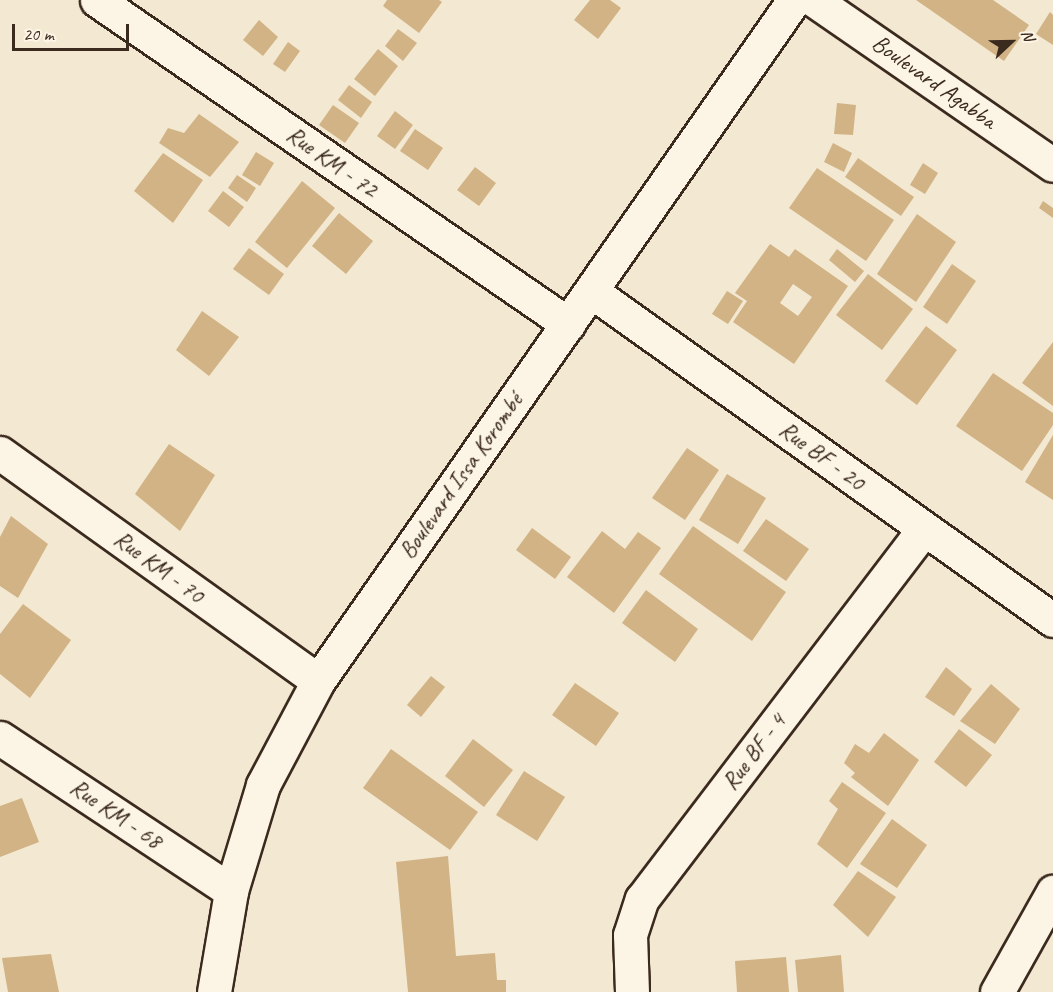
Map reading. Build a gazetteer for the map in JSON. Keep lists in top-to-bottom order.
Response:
{
  "streets": {
    "street": [
      "Boulevard Agabba",
      "Rue KM - 72",
      "Rue BF - 20",
      "Boulevard Issa Korombé",
      "Rue KM - 70",
      "Rue BF - 4",
      "Rue KM - 68"
    ]
  },
  "crossings": [
    ["Rue KM - 72", "Boulevard Issa Korombé"],
    ["Rue BF - 20", "Boulevard Issa Korombé"],
    ["Rue BF - 20", "Rue BF - 4"],
    ["Boulevard Issa Korombé", "Rue KM - 70"],
    ["Boulevard Issa Korombé", "Rue KM - 68"]
  ],
  "scale_bar": "20 m",
  "north": "right"
}
